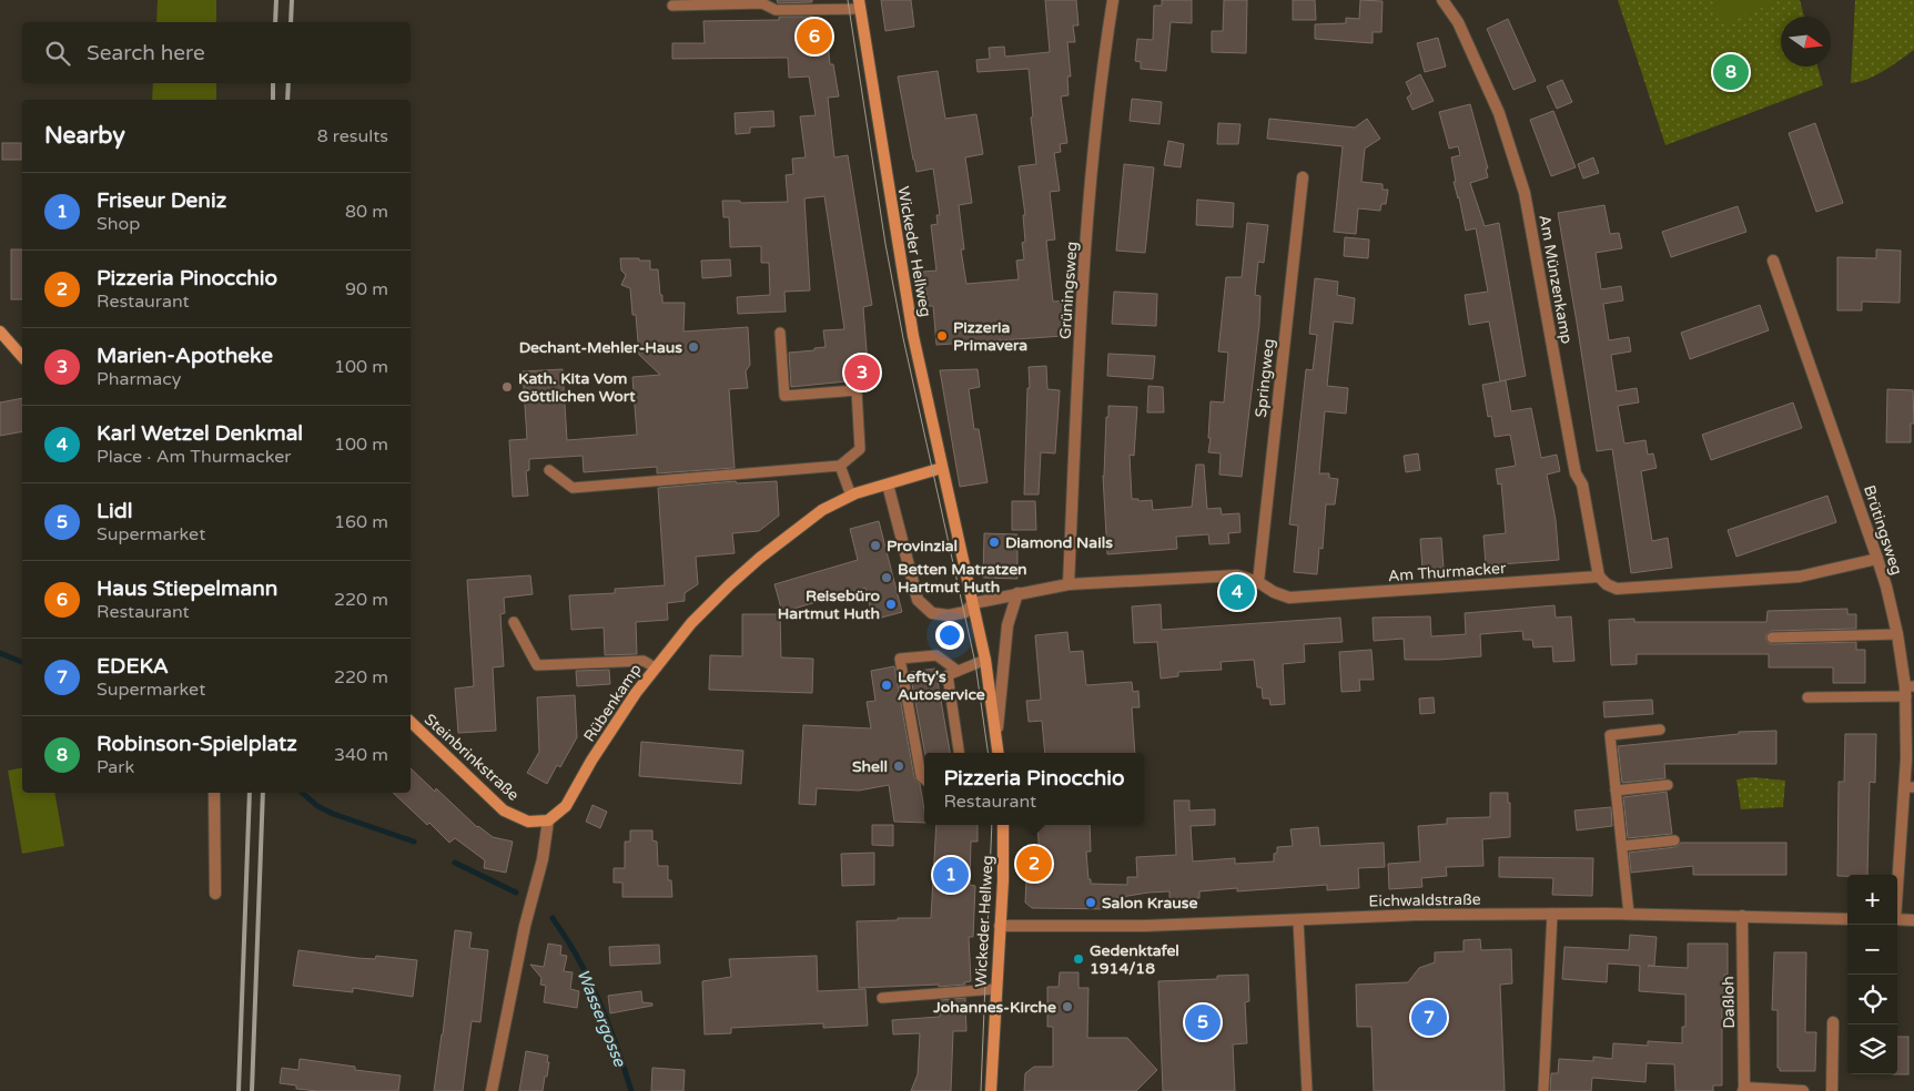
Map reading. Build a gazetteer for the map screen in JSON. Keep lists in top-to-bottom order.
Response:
{
  "streets": {
    "main road": ["Wickeder Hellweg", "Rübenkamp", "Steinbrinkstraße"],
    "street": [
      "Am Münzenkamp",
      "Grüningsweg",
      "Springweg",
      "Brütingsweg",
      "Am Thurmacker",
      "Eichwaldstraße",
      "Daßloh"
    ]
  },
  "crossings": [
    ["Wickeder Hellweg", "Am Thurmacker"],
    ["Wickeder Hellweg", "Rübenkamp"],
    ["Wickeder Hellweg", "Eichwaldstraße"],
    ["Am Münzenkamp", "Am Thurmacker"],
    ["Grüningsweg", "Am Thurmacker"],
    ["Springweg", "Am Thurmacker"],
    ["Rübenkamp", "Steinbrinkstraße"],
    ["Eichwaldstraße", "Daßloh"]
  ],
  "water": ["Wassergosse"],
  "places": [
    "Pizzeria Primavera",
    "Dechant-Mehler-Haus",
    "Kath. Kita Vom Göttlichen Wort",
    "Diamond Nails",
    "Provinzial",
    "Betten Matratzen Hartmut Huth",
    "Reisebüro Hartmut Huth",
    "Lefty's Autoservice",
    "Shell",
    "Salon Krause",
    "Gedenktafel 1914/18",
    "Johannes-Kirche"
  ],
  "north": "right",
  "page": {
    "pins": [
      "6",
      "8",
      "3",
      "4",
      "2",
      "1",
      "7",
      "5"
    ],
    "search": "Search here",
    "heading": ["Nearby", "8 results"],
    "list": [
      {
        "mark": "1",
        "name": "Friseur Deniz",
        "note": "Shop",
        "value": "80 m"
      },
      {
        "mark": "2",
        "name": "Pizzeria Pinocchio",
        "note": "Restaurant",
        "value": "90 m"
      },
      {
        "mark": "3",
        "name": "Marien-Apotheke",
        "note": "Pharmacy",
        "value": "100 m"
      },
      {
        "mark": "4",
        "name": "Karl Wetzel Denkmal",
        "note": "Place · Am Thurmacker",
        "value": "100 m"
      },
      {
        "mark": "5",
        "name": "Lidl",
        "note": "Supermarket",
        "value": "160 m"
      },
      {
        "mark": "6",
        "name": "Haus Stiepelmann",
        "note": "Restaurant",
        "value": "220 m"
      },
      {
        "mark": "7",
        "name": "EDEKA",
        "note": "Supermarket",
        "value": "220 m"
      },
      {
        "mark": "8",
        "name": "Robinson-Spielplatz",
        "note": "Park",
        "value": "340 m"
      }
    ],
    "popup": ["Pizzeria Pinocchio", "Restaurant"],
    "map_buttons": ["+", "−"]
  }
}
